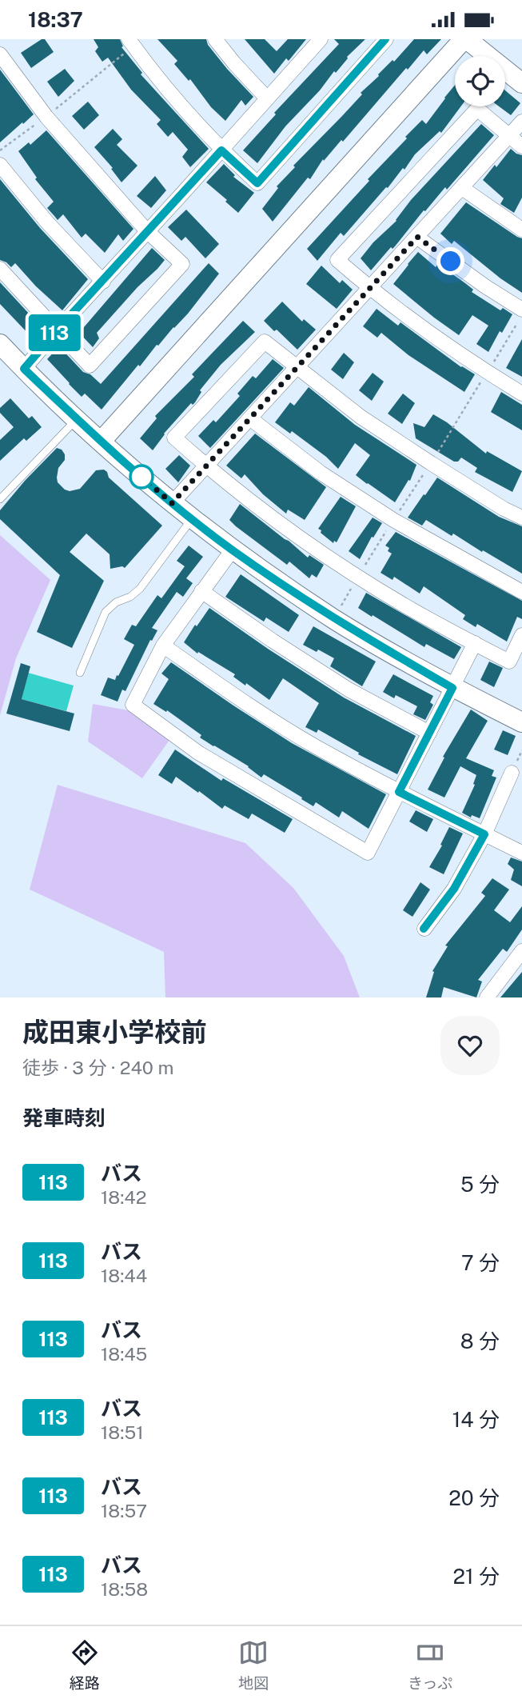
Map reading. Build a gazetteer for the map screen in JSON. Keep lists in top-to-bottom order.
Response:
{
  "lines": ["bus line 113"],
  "page": {
    "status": "18:37",
    "on_map": "113",
    "heading": [
      ["成田東小学校前", "徒歩 · 3 分 · 240 m"],
      "発車時刻"
    ],
    "list": [
      {
        "mark": "113",
        "name": "バス",
        "note": "18:42",
        "value": "5 分"
      },
      {
        "mark": "113",
        "name": "バス",
        "note": "18:44",
        "value": "7 分"
      },
      {
        "mark": "113",
        "name": "バス",
        "note": "18:45",
        "value": "8 分"
      },
      {
        "mark": "113",
        "name": "バス",
        "note": "18:51",
        "value": "14 分"
      },
      {
        "mark": "113",
        "name": "バス",
        "note": "18:57",
        "value": "20 分"
      },
      {
        "mark": "113",
        "name": "バス",
        "note": "18:58",
        "value": "21 分"
      }
    ],
    "tabs": ["経路", "地図", "きっぷ"]
  }
}
